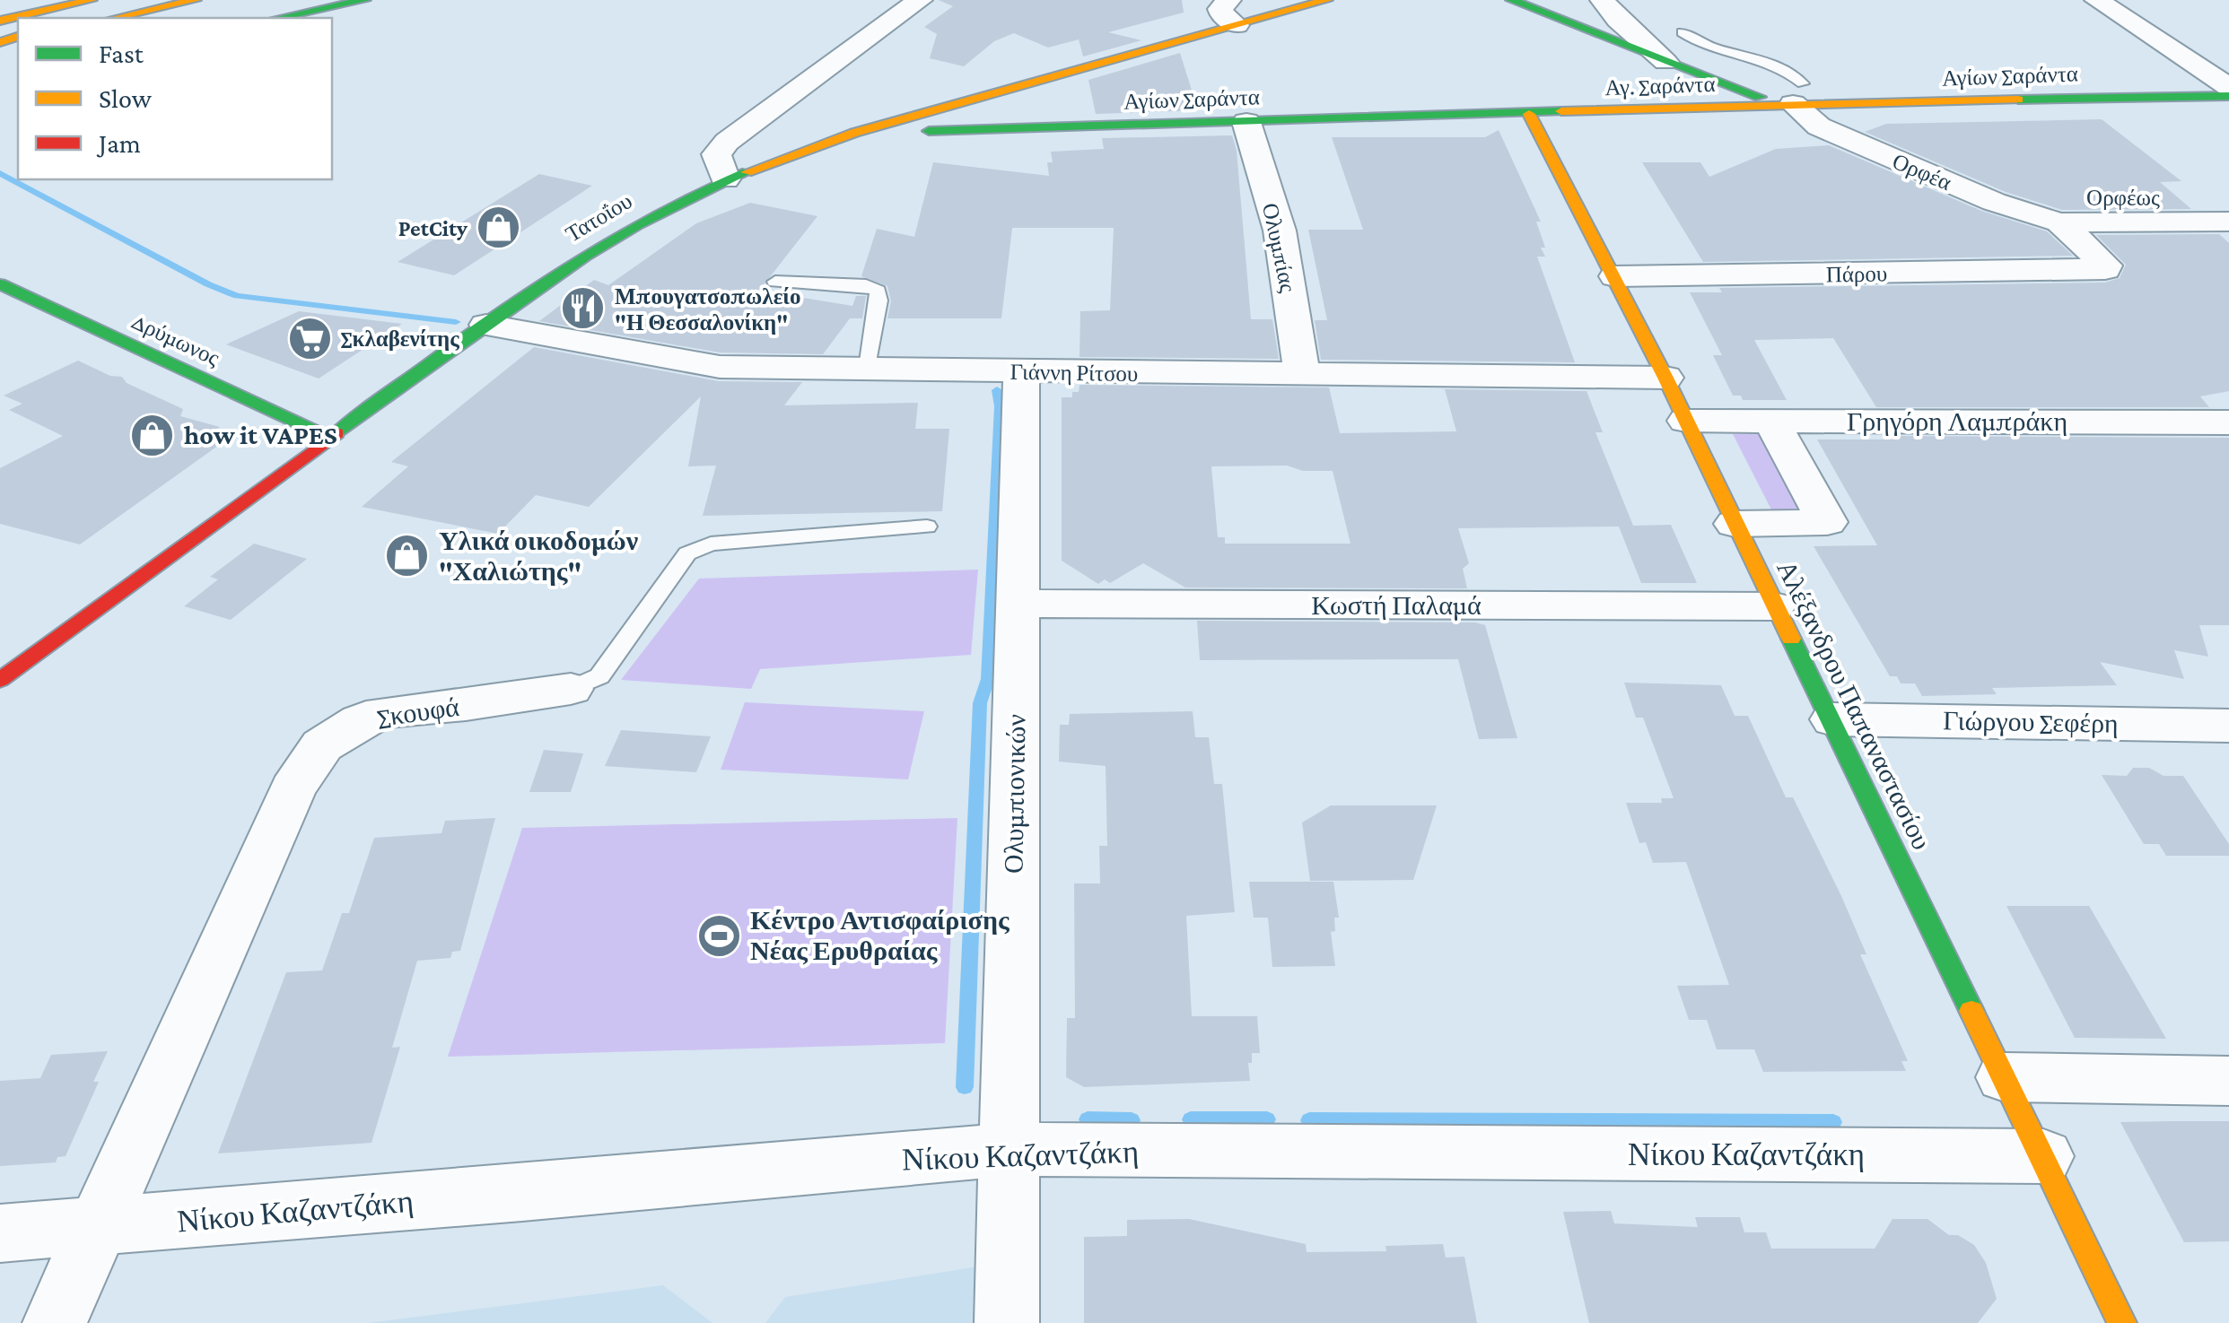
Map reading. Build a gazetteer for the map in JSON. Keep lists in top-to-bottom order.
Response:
{
  "streets": {
    "main road": [
      "Αγίων Σαράντα",
      "Αγ. Σαράντα",
      "Τατοΐου",
      "Δρύμωνος",
      "Αλέξανδρου Παπαναστασίου"
    ],
    "street": [
      "Ορφέα",
      "Ορφέως",
      "Ολυμπίας",
      "Πάρου",
      "Γιάννη Ρίτσου",
      "Γρηγόρη Λαμπράκη",
      "Κωστή Παλαμά",
      "Σκουφά",
      "Γιώργου Σεφέρη",
      "Ολυμπιονικών",
      "Νίκου Καζαντζάκη"
    ]
  },
  "crossings": [
    ["Αγίων Σαράντα", "Αγ. Σαράντα"],
    ["Αγίων Σαράντα", "Ορφέα"],
    ["Αγίων Σαράντα", "Τατοΐου"],
    ["Αγίων Σαράντα", "Ολυμπίας"],
    ["Αγίων Σαράντα", "Αλέξανδρου Παπαναστασίου"],
    ["Αγ. Σαράντα", "Ορφέα"],
    ["Αγ. Σαράντα", "Αλέξανδρου Παπαναστασίου"],
    ["Ορφέα", "Ορφέως"],
    ["Ορφέα", "Πάρου"],
    ["Ορφέως", "Πάρου"],
    ["Τατοΐου", "Δρύμωνος"],
    ["Τατοΐου", "Γιάννη Ρίτσου"],
    ["Ολυμπίας", "Γιάννη Ρίτσου"],
    ["Πάρου", "Αλέξανδρου Παπαναστασίου"],
    ["Γιάννη Ρίτσου", "Αλέξανδρου Παπαναστασίου"],
    ["Γιάννη Ρίτσου", "Ολυμπιονικών"],
    ["Γρηγόρη Λαμπράκη", "Αλέξανδρου Παπαναστασίου"],
    ["Κωστή Παλαμά", "Αλέξανδρου Παπαναστασίου"],
    ["Κωστή Παλαμά", "Ολυμπιονικών"],
    ["Αλέξανδρου Παπαναστασίου", "Γιώργου Σεφέρη"],
    ["Αλέξανδρου Παπαναστασίου", "Νίκου Καζαντζάκη"],
    ["Σκουφά", "Νίκου Καζαντζάκη"],
    ["Ολυμπιονικών", "Νίκου Καζαντζάκη"]
  ],
  "places": {
    "shop": ["PetCity", "how it VAPES", "Υλικά οικοδομών \"Χαλιώτης\""],
    "restaurant": ["Μπουγατσοπωλείο \"Η Θεσσαλονίκη\""],
    "supermarket": ["Σκλαβενίτης"],
    "sports": ["Κέντρο Αντισφαίρισης Νέας Ερυθραίας"]
  },
  "legend": ["Fast", "Slow", "Jam"]
}
